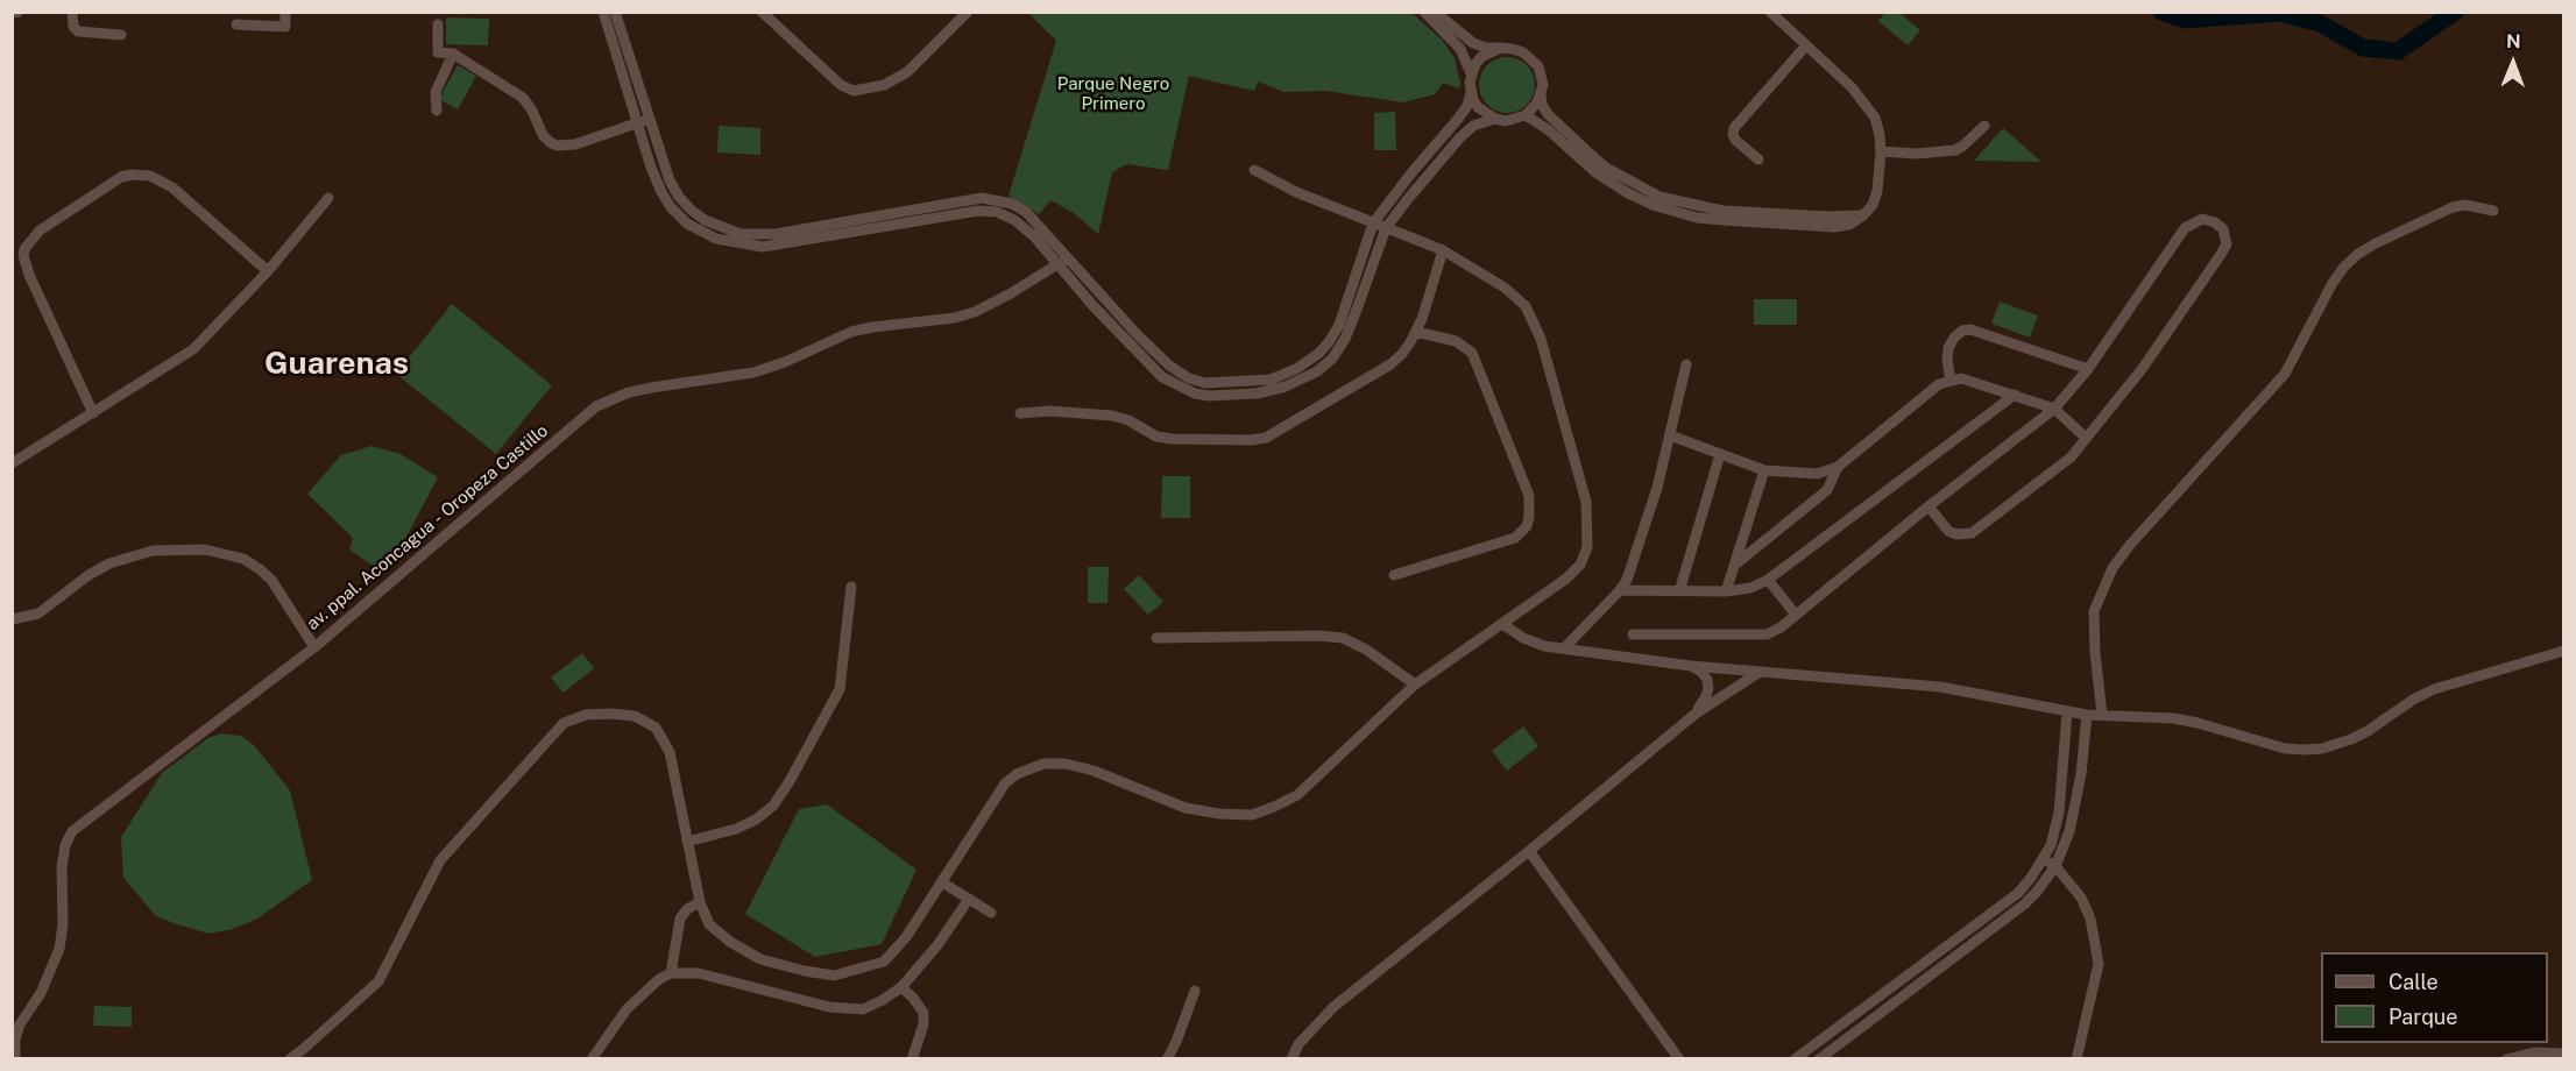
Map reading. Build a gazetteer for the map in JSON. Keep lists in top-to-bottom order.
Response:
{
  "streets": {
    "street": ["av. ppal. Aconcagua - Oropeza Castillo"]
  },
  "districts": ["Guarenas"],
  "parks": ["Parque Negro Primero"],
  "legend": ["Calle", "Parque"],
  "north": "top"
}
